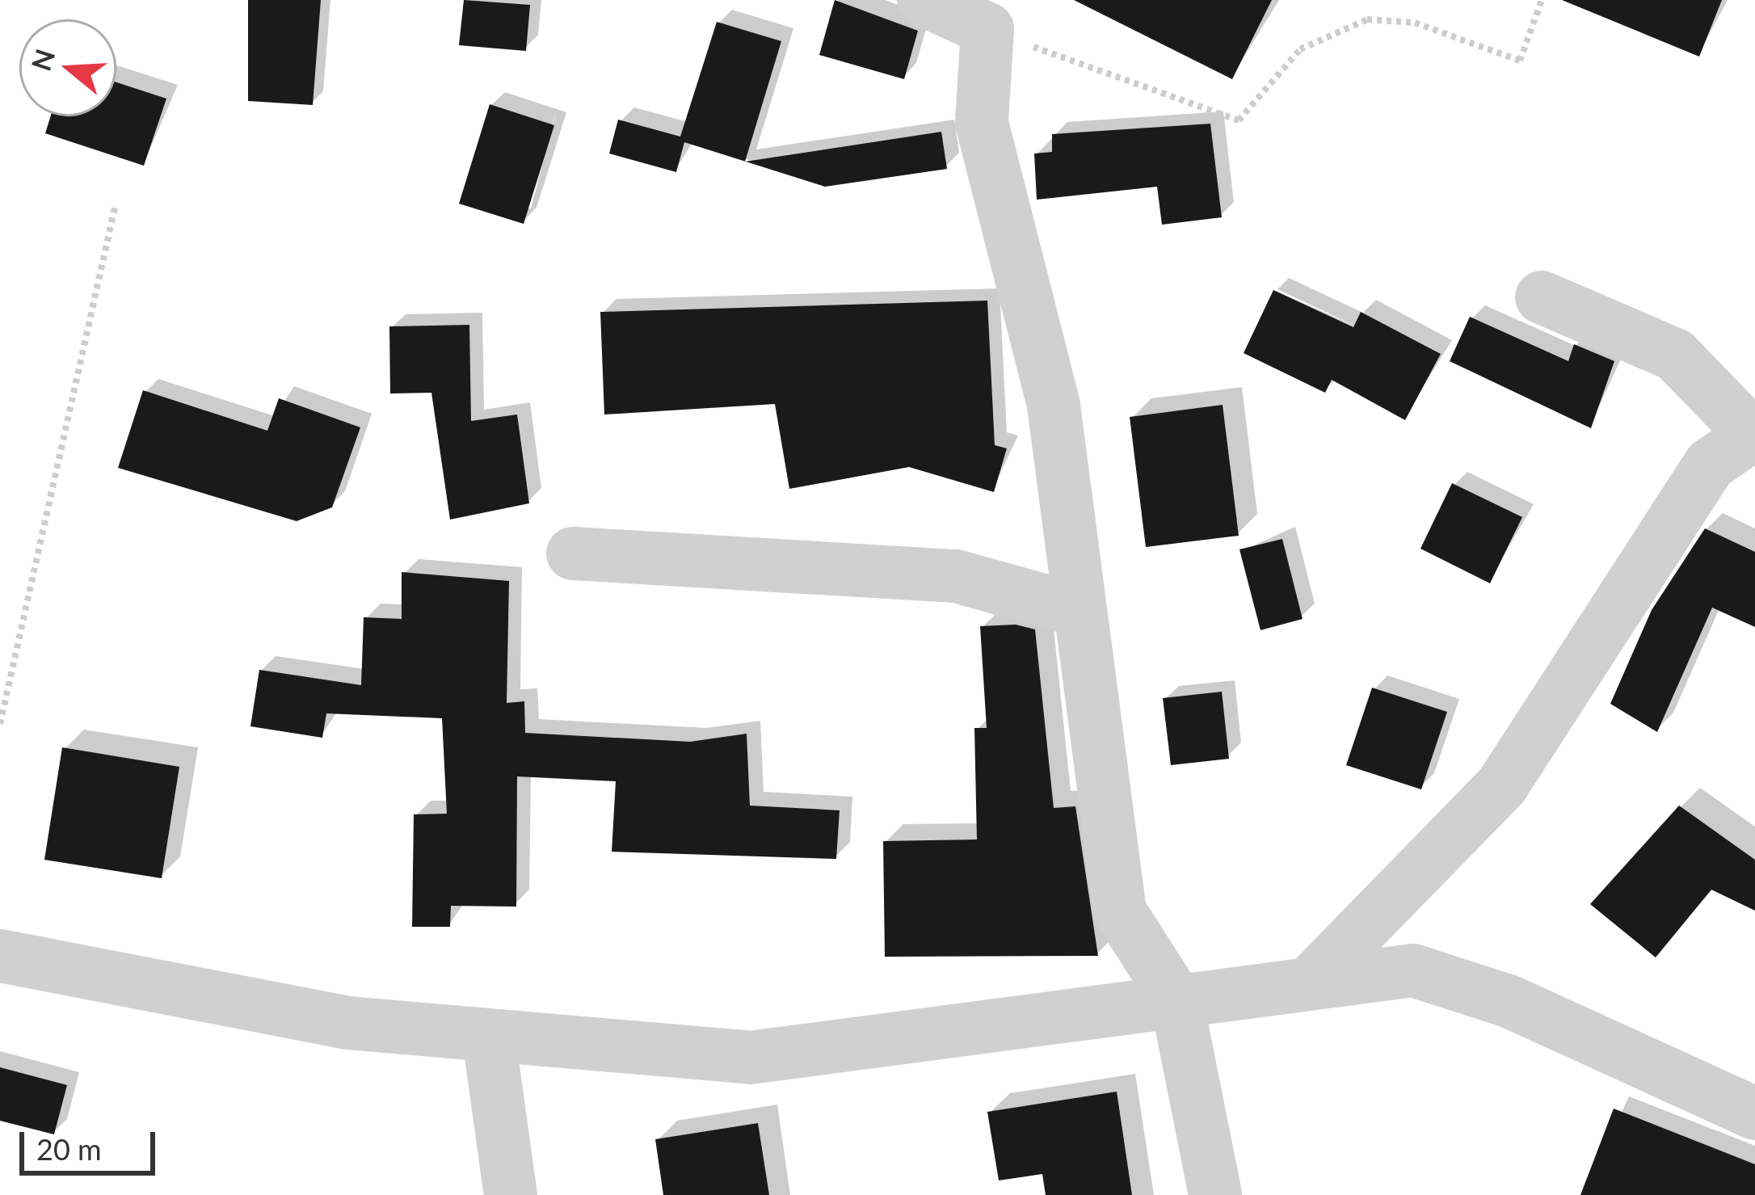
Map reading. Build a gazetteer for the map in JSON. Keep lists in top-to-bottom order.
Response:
{
  "scale_bar": "20 m",
  "north": "left"
}
